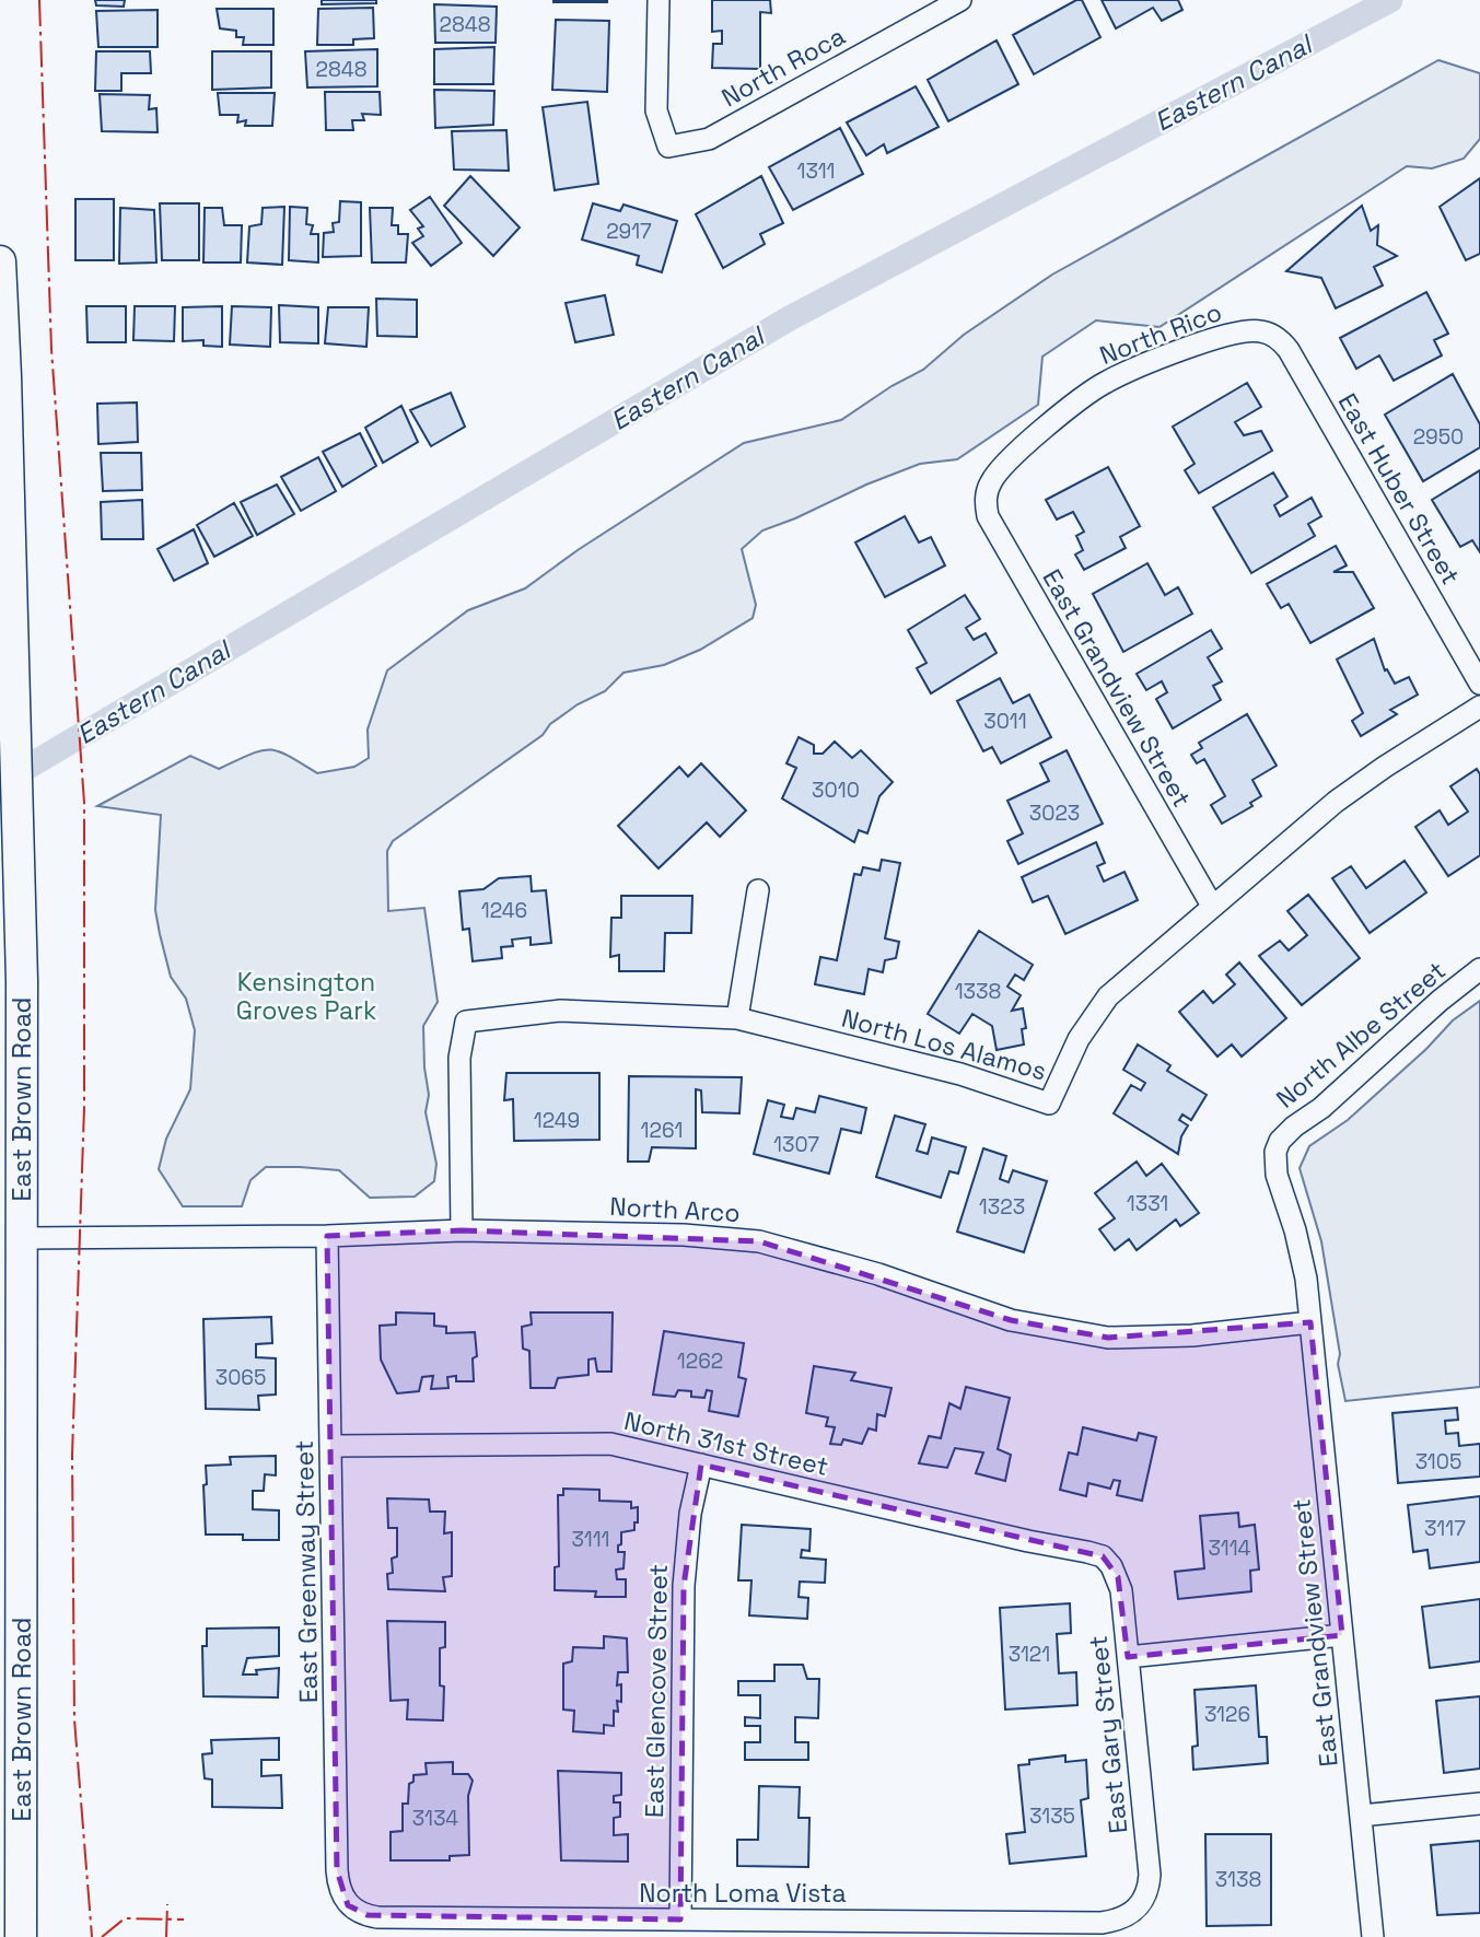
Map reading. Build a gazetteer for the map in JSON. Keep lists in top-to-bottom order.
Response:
{
  "streets": {
    "main road": ["East Brown Road"],
    "street": [
      "North Roca",
      "North Rico",
      "East Huber Street",
      "East Grandview Street",
      "North Albe Street",
      "North Los Alamos",
      "North Arco",
      "North 31st Street",
      "East Greenway Street",
      "East Glencove Street",
      "East Gary Street",
      "North Loma Vista"
    ]
  },
  "crossings": [
    ["North Rico", "East Huber Street"],
    ["North Rico", "East Grandview Street"],
    ["East Grandview Street", "North Albe Street"],
    ["East Grandview Street", "North Los Alamos"],
    ["East Grandview Street", "North Arco"],
    ["North Albe Street", "North Arco"],
    ["North Los Alamos", "North Arco"],
    ["East Brown Road", "North Arco"],
    ["North Arco", "East Greenway Street"],
    ["North 31st Street", "East Greenway Street"],
    ["North 31st Street", "East Glencove Street"],
    ["North 31st Street", "East Gary Street"],
    ["East Greenway Street", "North Loma Vista"],
    ["East Glencove Street", "North Loma Vista"],
    ["East Gary Street", "North Loma Vista"]
  ],
  "water": ["Eastern Canal"],
  "parks": ["Kensington Groves Park"],
  "house_numbers": [
    "2848",
    "2848",
    "1311",
    "2917",
    "2950",
    "3011",
    "3010",
    "3023",
    "1246",
    "1338",
    "1249",
    "1261",
    "1307",
    "1331",
    "1323",
    "1262",
    "3065",
    "3105",
    "3117",
    "3111",
    "3114",
    "3121",
    "3126",
    "3135",
    "3134",
    "3138"
  ]
}
